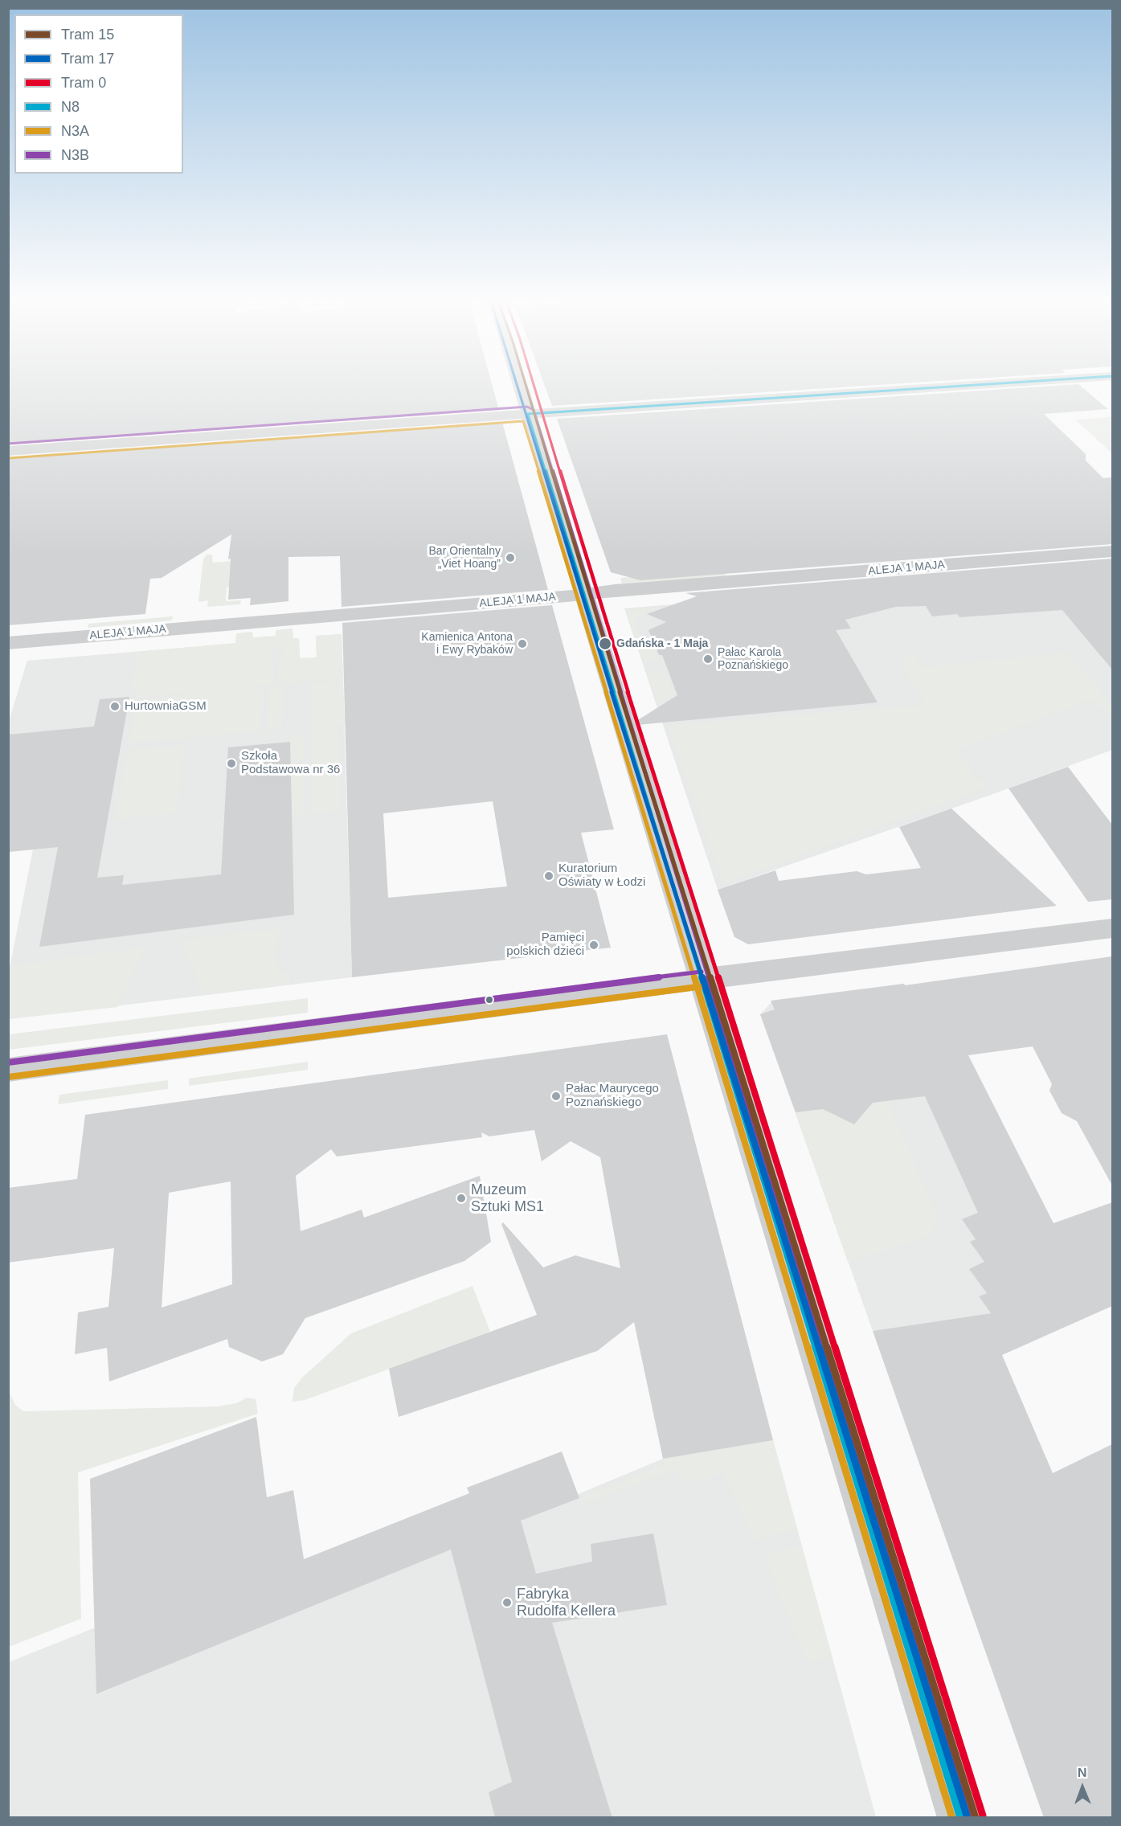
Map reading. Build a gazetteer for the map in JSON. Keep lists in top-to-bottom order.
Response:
{
  "streets": {
    "street": ["ALEJA 1 MAJA"]
  },
  "places": [
    "Bar Orientalny „Viet Hoang”",
    "Kamienica Antona i Ewy Rybaków",
    "Gdańska - 1 Maja",
    "Pałac Karola Poznańskiego",
    "HurtowniaGSM",
    "Szkoła Podstawowa nr 36",
    "Kuratorium Oświaty w Łodzi",
    "Pamięci polskich dzieci",
    "Pałac Maurycego Poznańskiego",
    "Muzeum Sztuki MS1",
    "Fabryka Rudolfa Kellera"
  ],
  "lines": [
    "tram line 15",
    "tram line 17",
    "tram line 0",
    "transit line N8",
    "transit line N3B",
    "transit line N3A"
  ],
  "legend": [
    "Tram 15",
    "Tram 17",
    "Tram 0",
    "N8",
    "N3A",
    "N3B"
  ],
  "north": "top"
}
